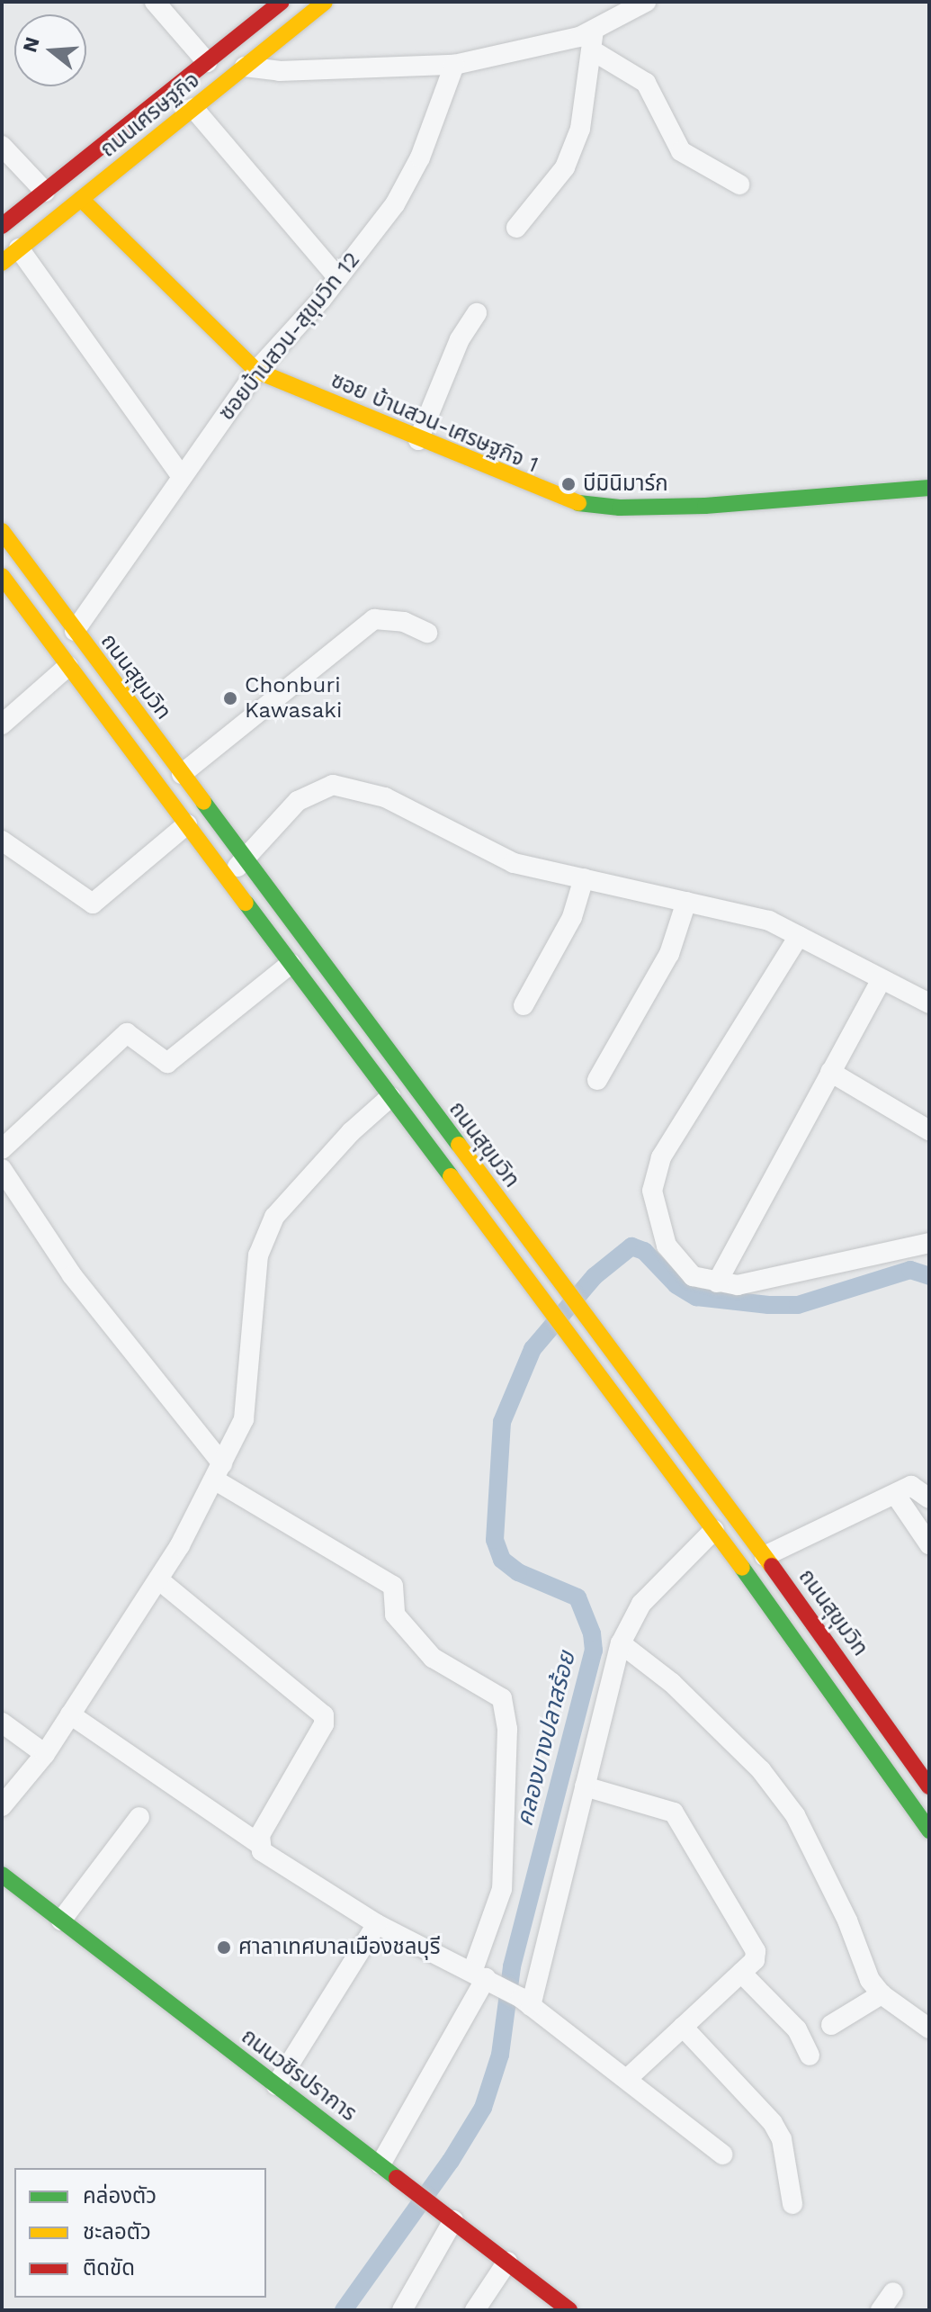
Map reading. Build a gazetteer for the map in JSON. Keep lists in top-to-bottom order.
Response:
{
  "streets": {
    "main road": [
      "ถนนเศรษฐกิจ",
      "ซอย บ้านสวน-เศรษฐกิจ 1",
      "ถนนสุขุมวิท",
      "ถนนวชิรปราการ"
    ],
    "street": ["ซอยบ้านสวน-สุขุมวิท 12"]
  },
  "crossings": [
    ["ถนนเศรษฐกิจ", "ซอย บ้านสวน-เศรษฐกิจ 1"],
    ["ซอยบ้านสวน-สุขุมวิท 12", "ซอย บ้านสวน-เศรษฐกิจ 1"],
    ["ซอยบ้านสวน-สุขุมวิท 12", "ถนนสุขุมวิท"]
  ],
  "water": ["คลองบางปลาสร้อย"],
  "places": ["บีมินิมาร์ก", "Chonburi Kawasaki", "ศาลาเทศบาลเมืองชลบุรี"],
  "legend": ["คล่องตัว", "ชะลอตัว", "ติดขัด"],
  "north": "left"
}
